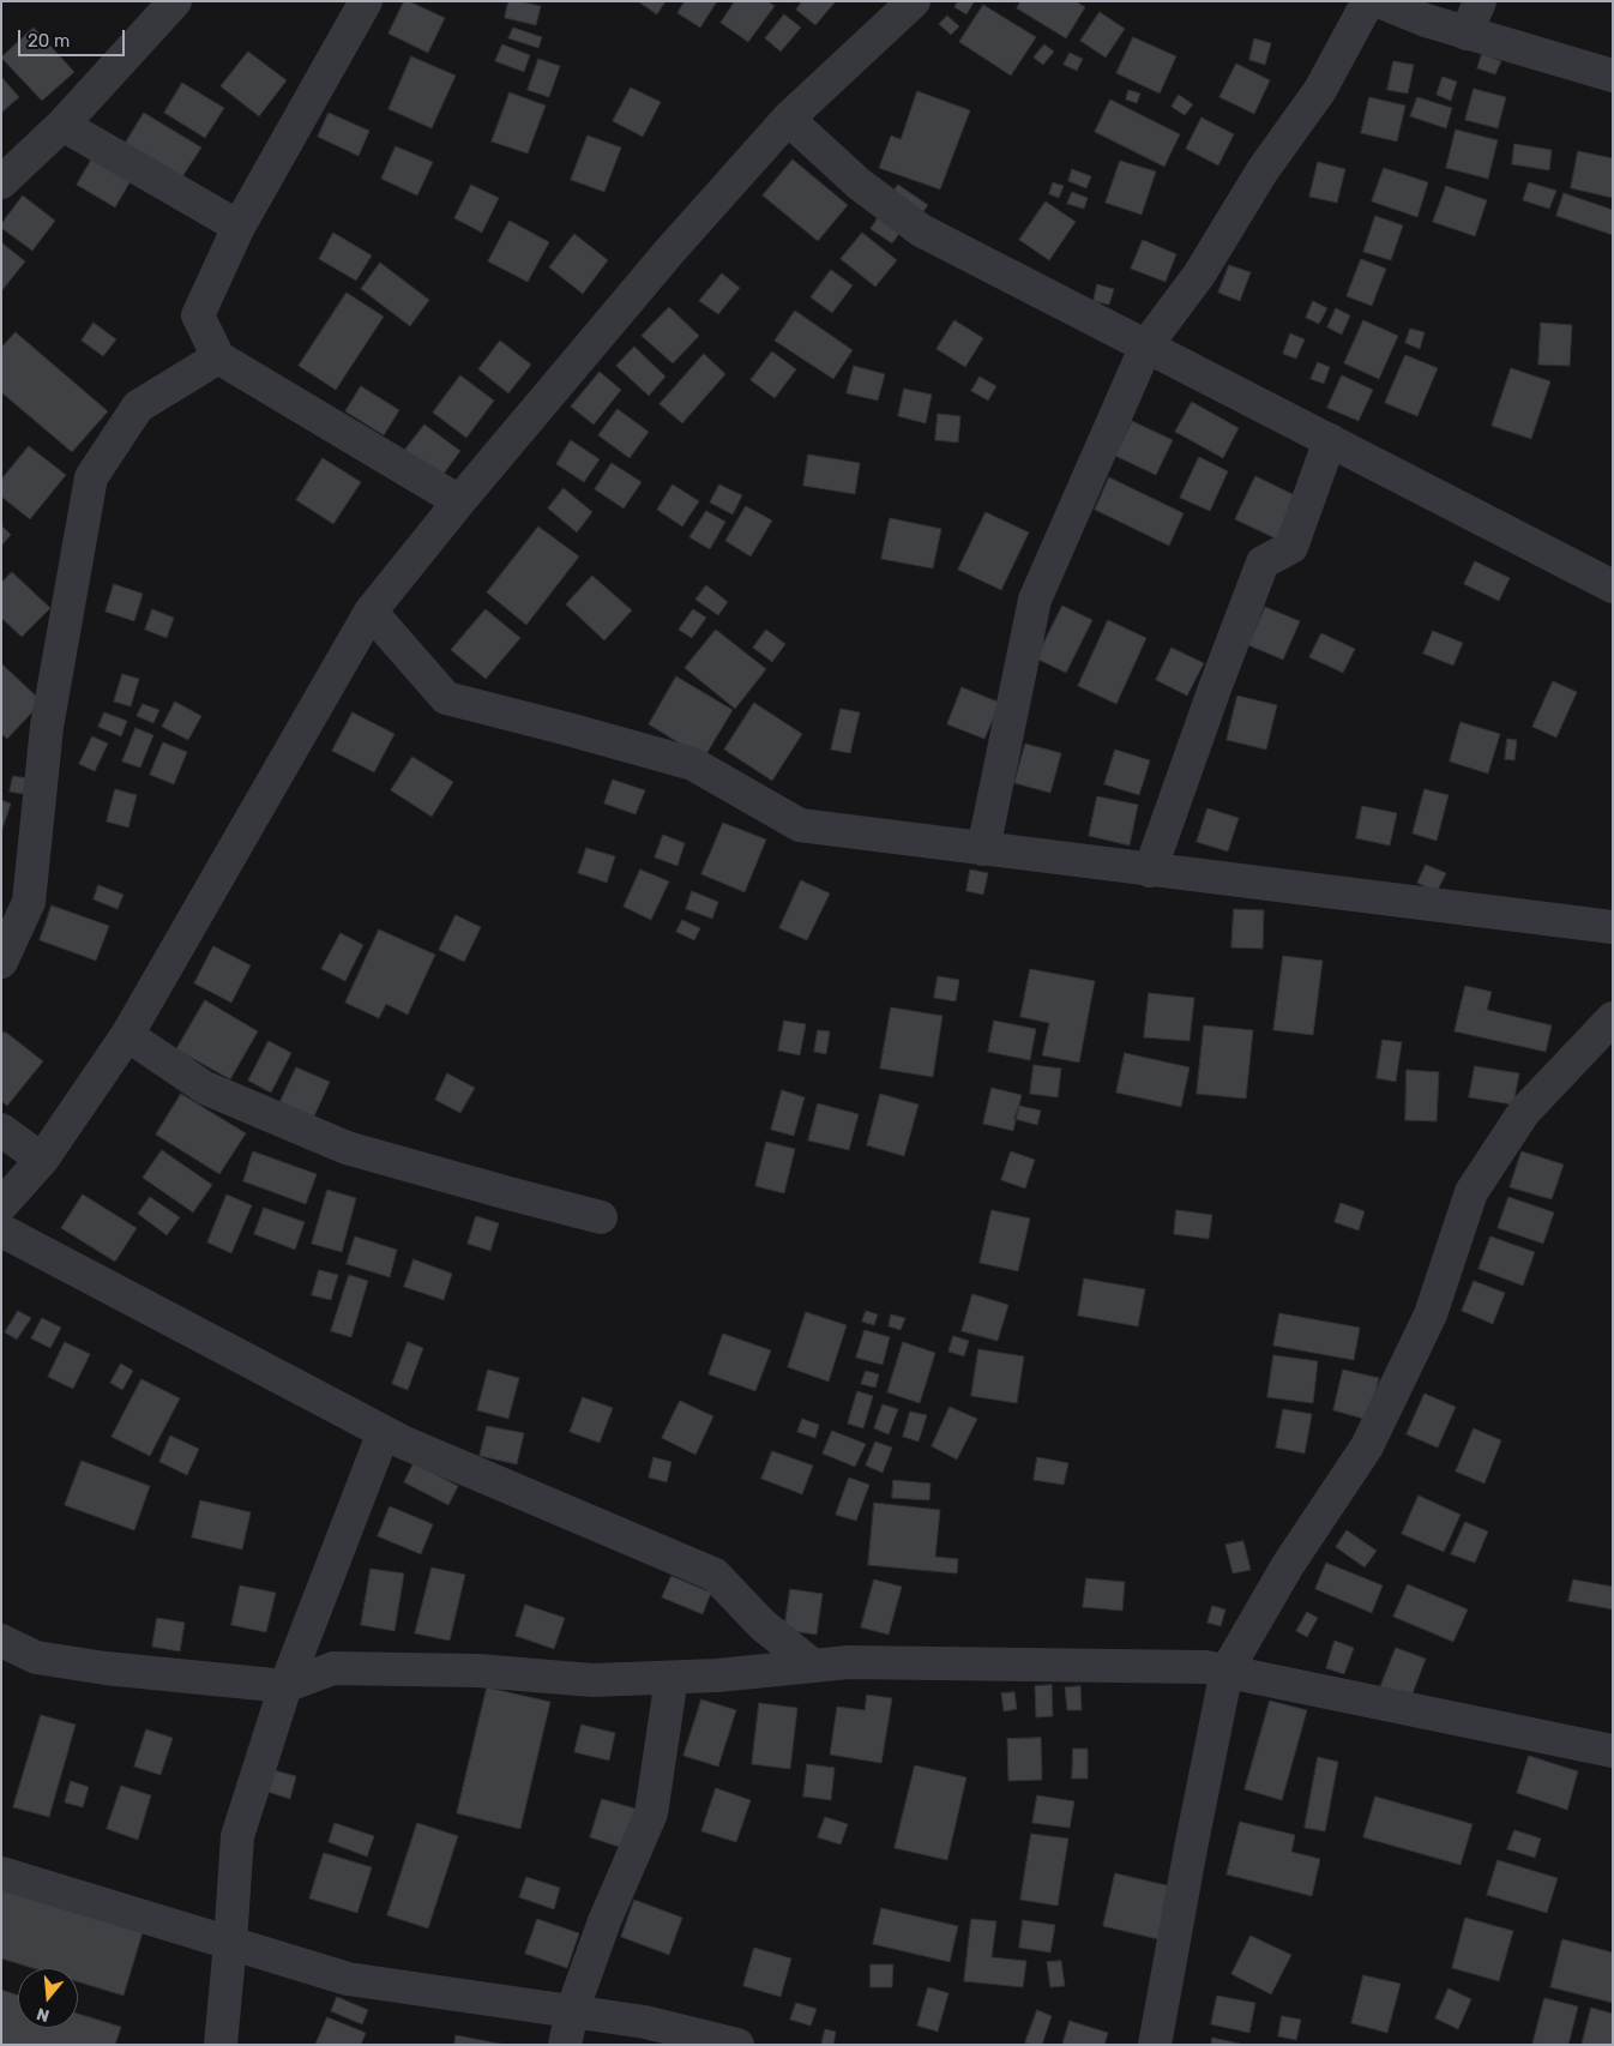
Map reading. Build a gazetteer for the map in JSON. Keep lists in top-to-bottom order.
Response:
{
  "scale_bar": "20 m",
  "north": "bottom"
}
